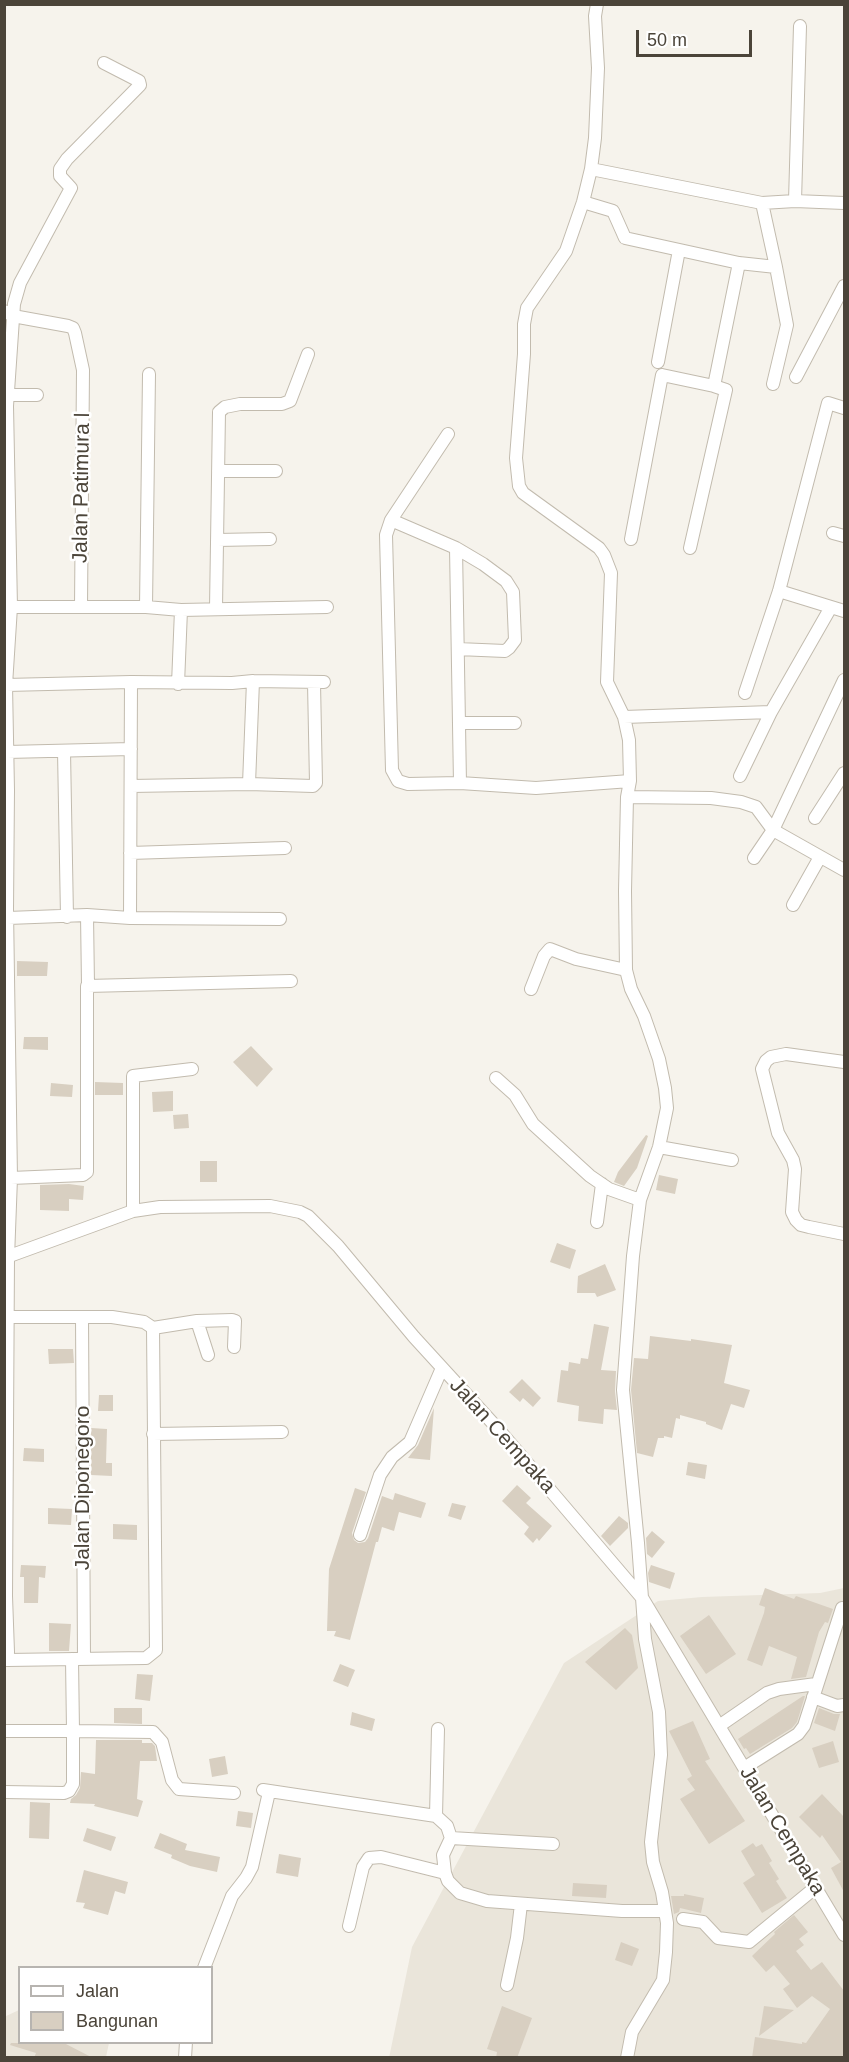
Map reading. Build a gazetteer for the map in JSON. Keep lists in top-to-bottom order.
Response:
{
  "streets": {
    "street": ["Jalan Patimura l", "Jalan Cempaka", "Jalan Diponegoro"]
  },
  "legend": ["Jalan", "Bangunan"],
  "scale_bar": "50 m"
}
